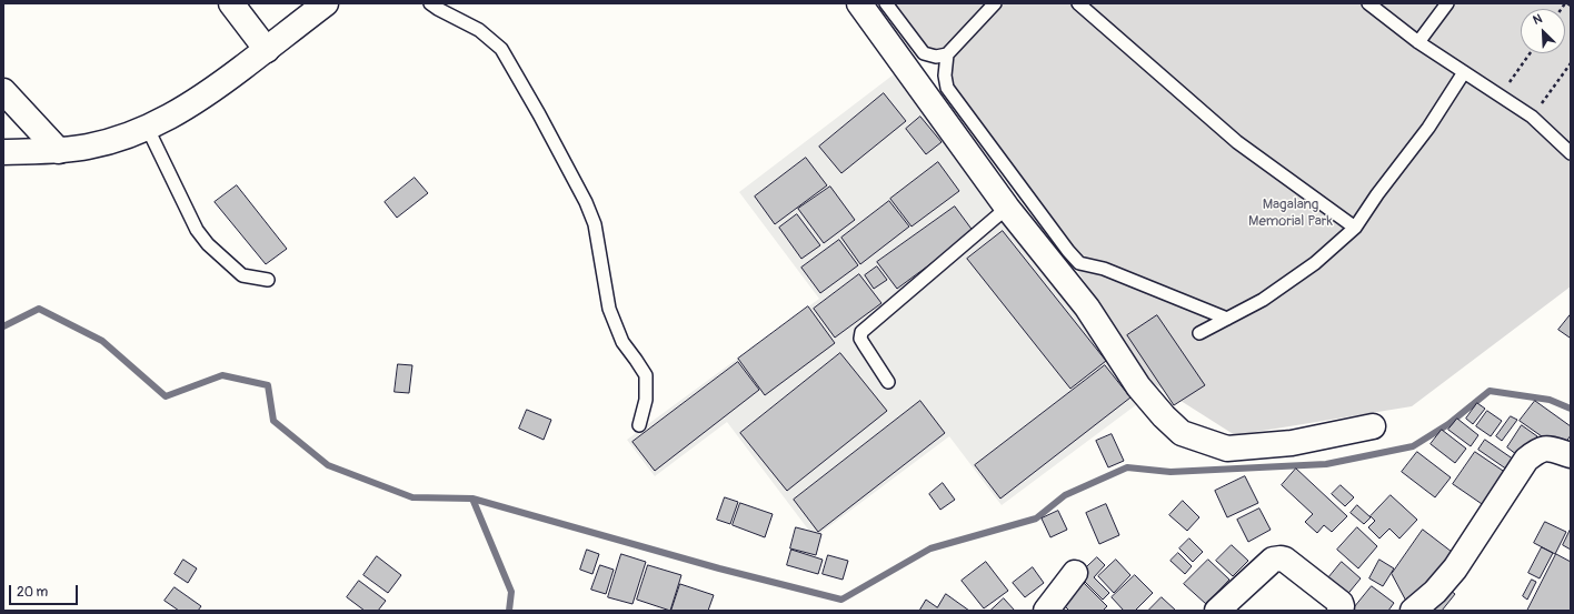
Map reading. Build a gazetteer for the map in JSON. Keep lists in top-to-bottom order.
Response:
{
  "parks": ["Magalang Memorial Park"],
  "scale_bar": "20 m",
  "north": "top left"
}
